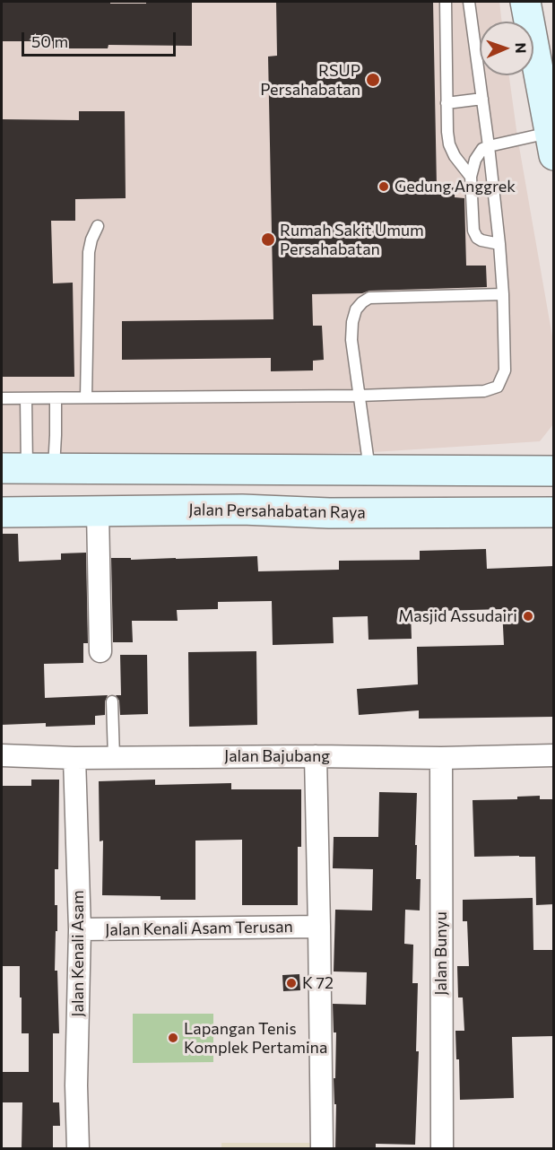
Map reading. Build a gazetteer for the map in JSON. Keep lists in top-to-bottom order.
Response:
{
  "streets": {
    "street": [
      "Jalan Persahabatan Raya",
      "Jalan Bajubang",
      "Jalan Kenali Asam Terusan",
      "Jalan Kenali Asam",
      "Jalan Bunyu"
    ]
  },
  "crossings": [
    ["Jalan Bajubang", "Jalan Kenali Asam"],
    ["Jalan Bajubang", "Jalan Bunyu"],
    ["Jalan Kenali Asam Terusan", "Jalan Kenali Asam"]
  ],
  "places": [
    "RSUP Persahabatan",
    "Gedung Anggrek",
    "Rumah Sakit Umum Persahabatan",
    "Masjid Assudairi",
    "K 72",
    "Lapangan Tenis Komplek Pertamina"
  ],
  "scale_bar": "50 m",
  "north": "right"
}
